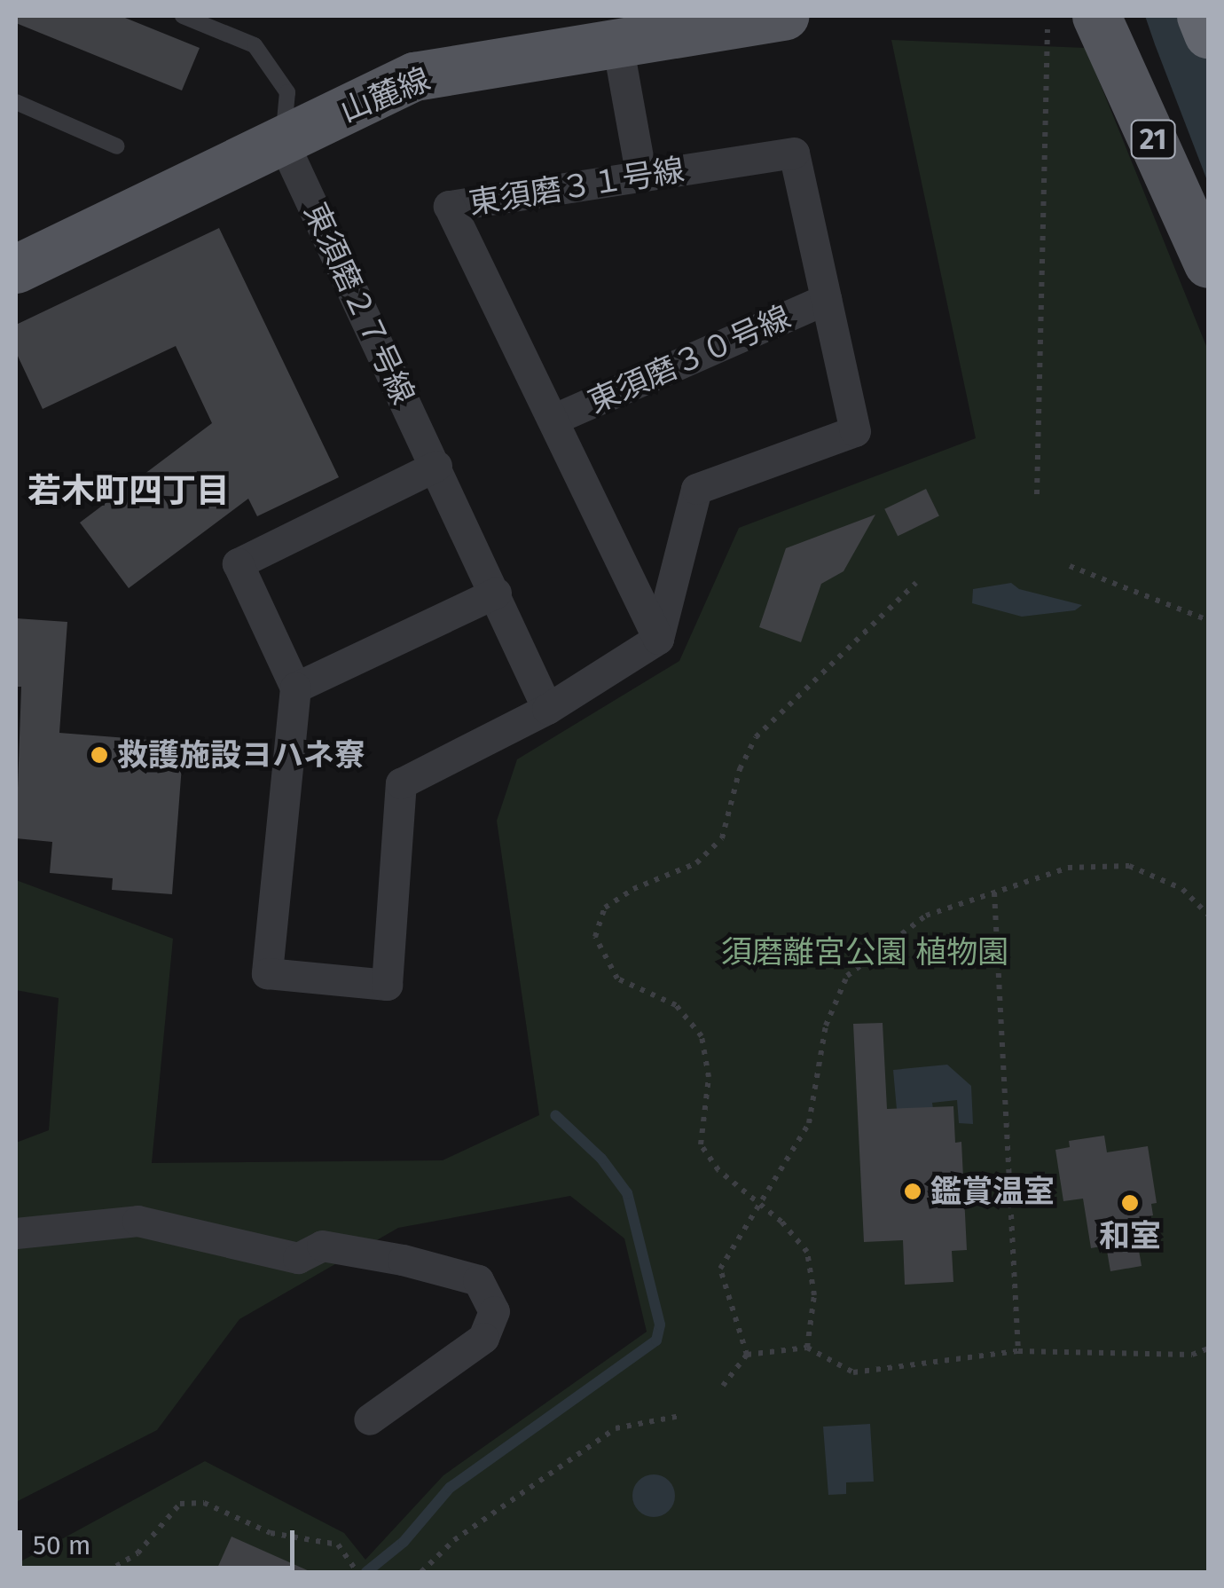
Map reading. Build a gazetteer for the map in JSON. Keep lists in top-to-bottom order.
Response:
{
  "streets": {
    "main road": ["山麓線", "21"],
    "street": ["東須磨３１号線", "東須磨２７号線", "東須磨３０号線"]
  },
  "crossings": [
    ["山麓線", "東須磨２７号線"],
    ["東須磨３１号線", "東須磨３０号線"]
  ],
  "districts": ["若木町四丁目"],
  "parks": ["須磨離宮公園 植物園"],
  "places": ["救護施設ヨハネ寮", "鑑賞温室", "和室"],
  "scale_bar": "50 m"
}
